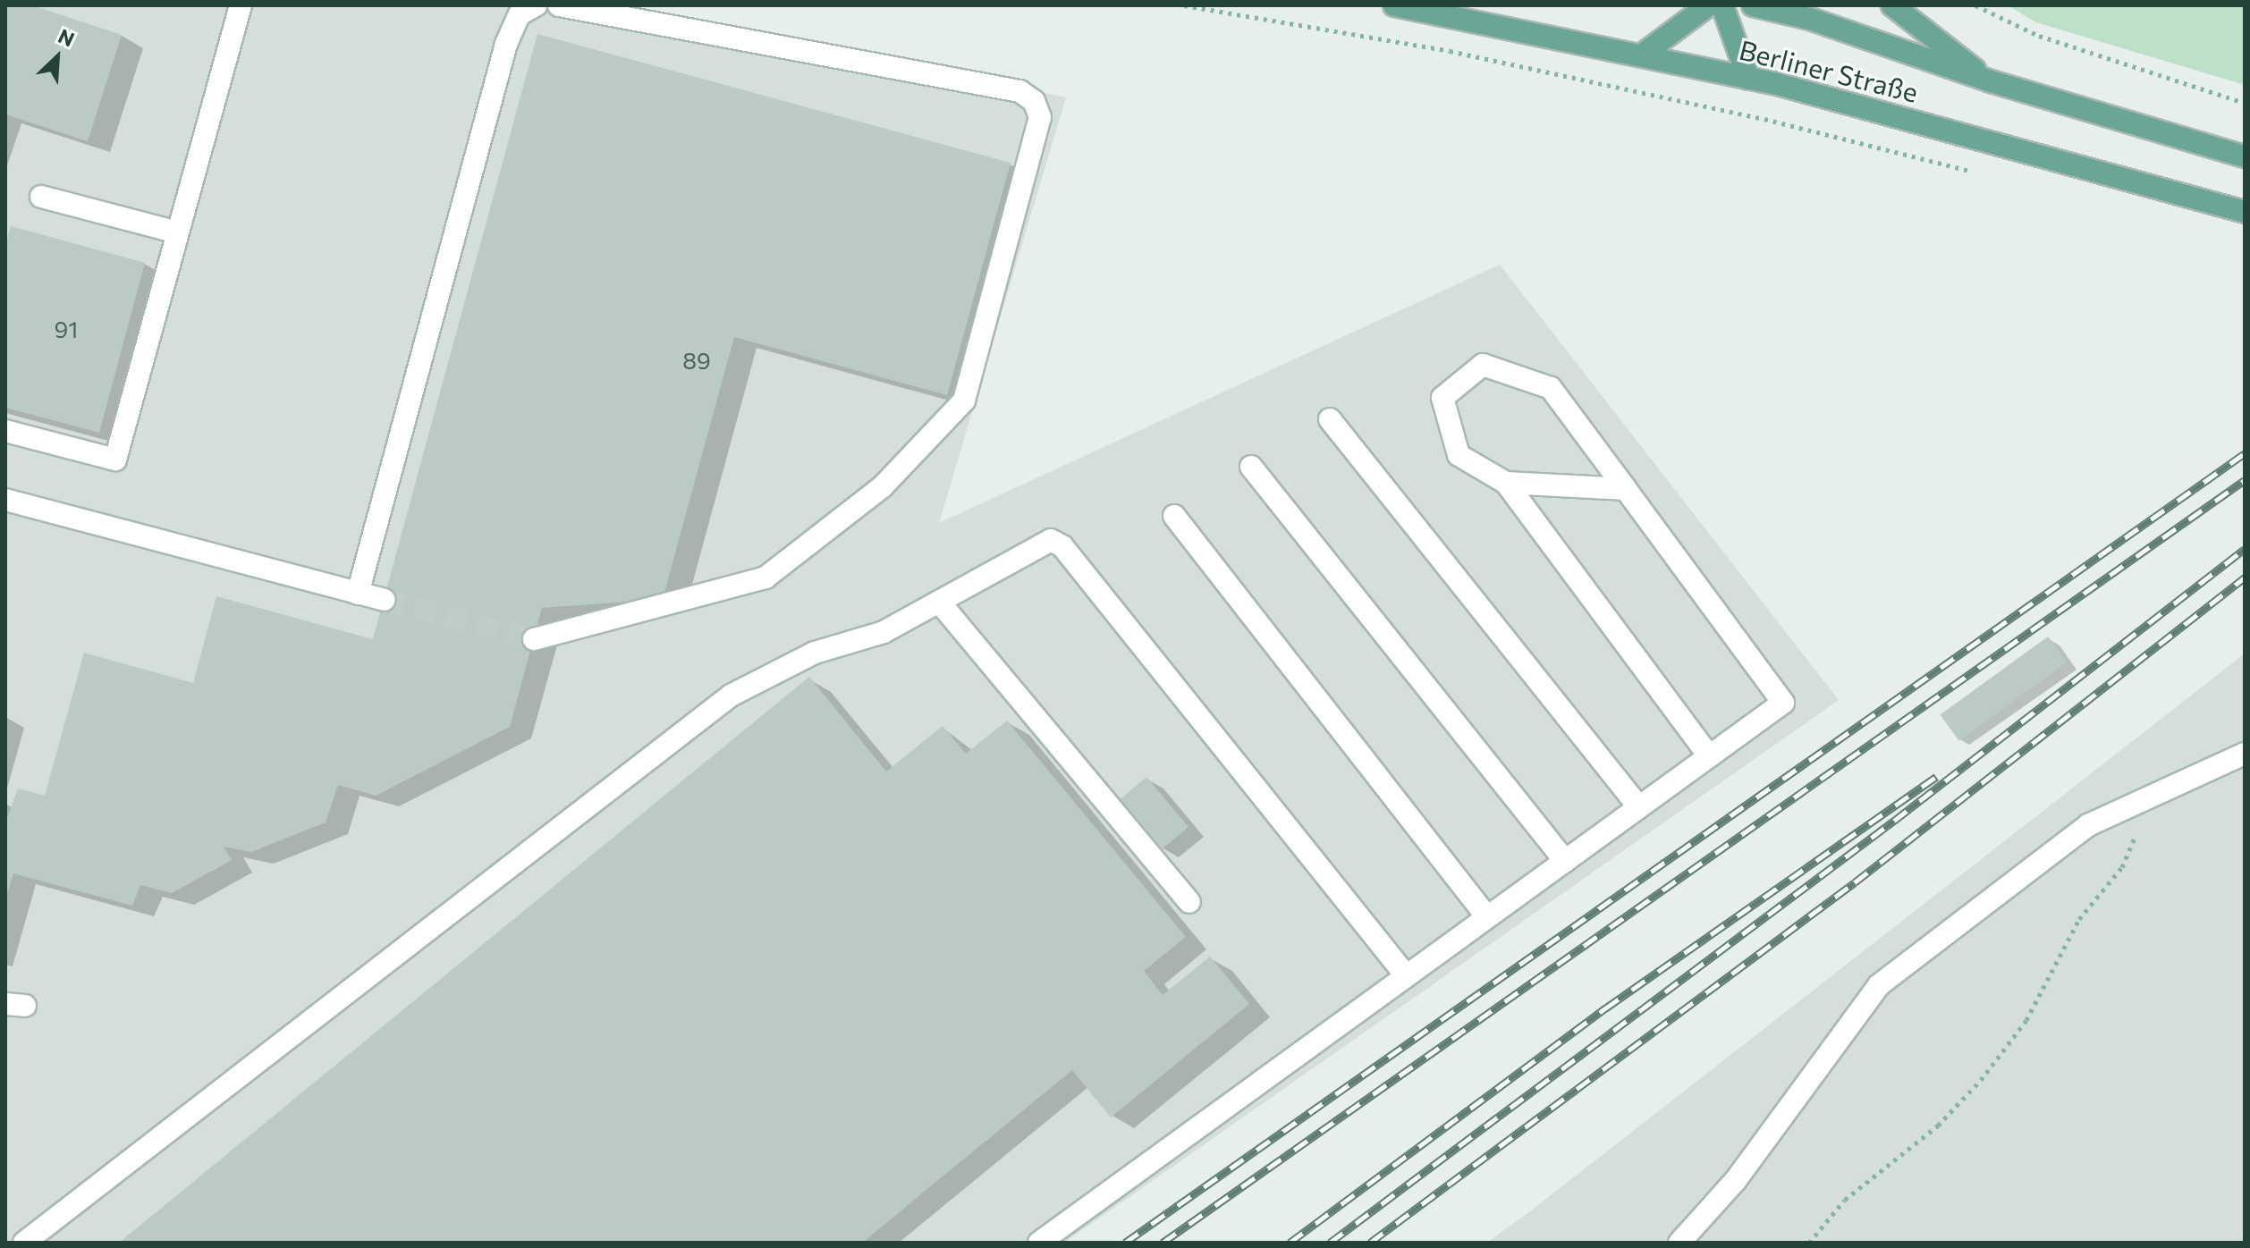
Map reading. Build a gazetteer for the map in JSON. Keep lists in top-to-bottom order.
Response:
{
  "streets": {
    "main road": ["Berliner Straße"]
  },
  "house_numbers": ["91", "89"],
  "north": "top right"
}
